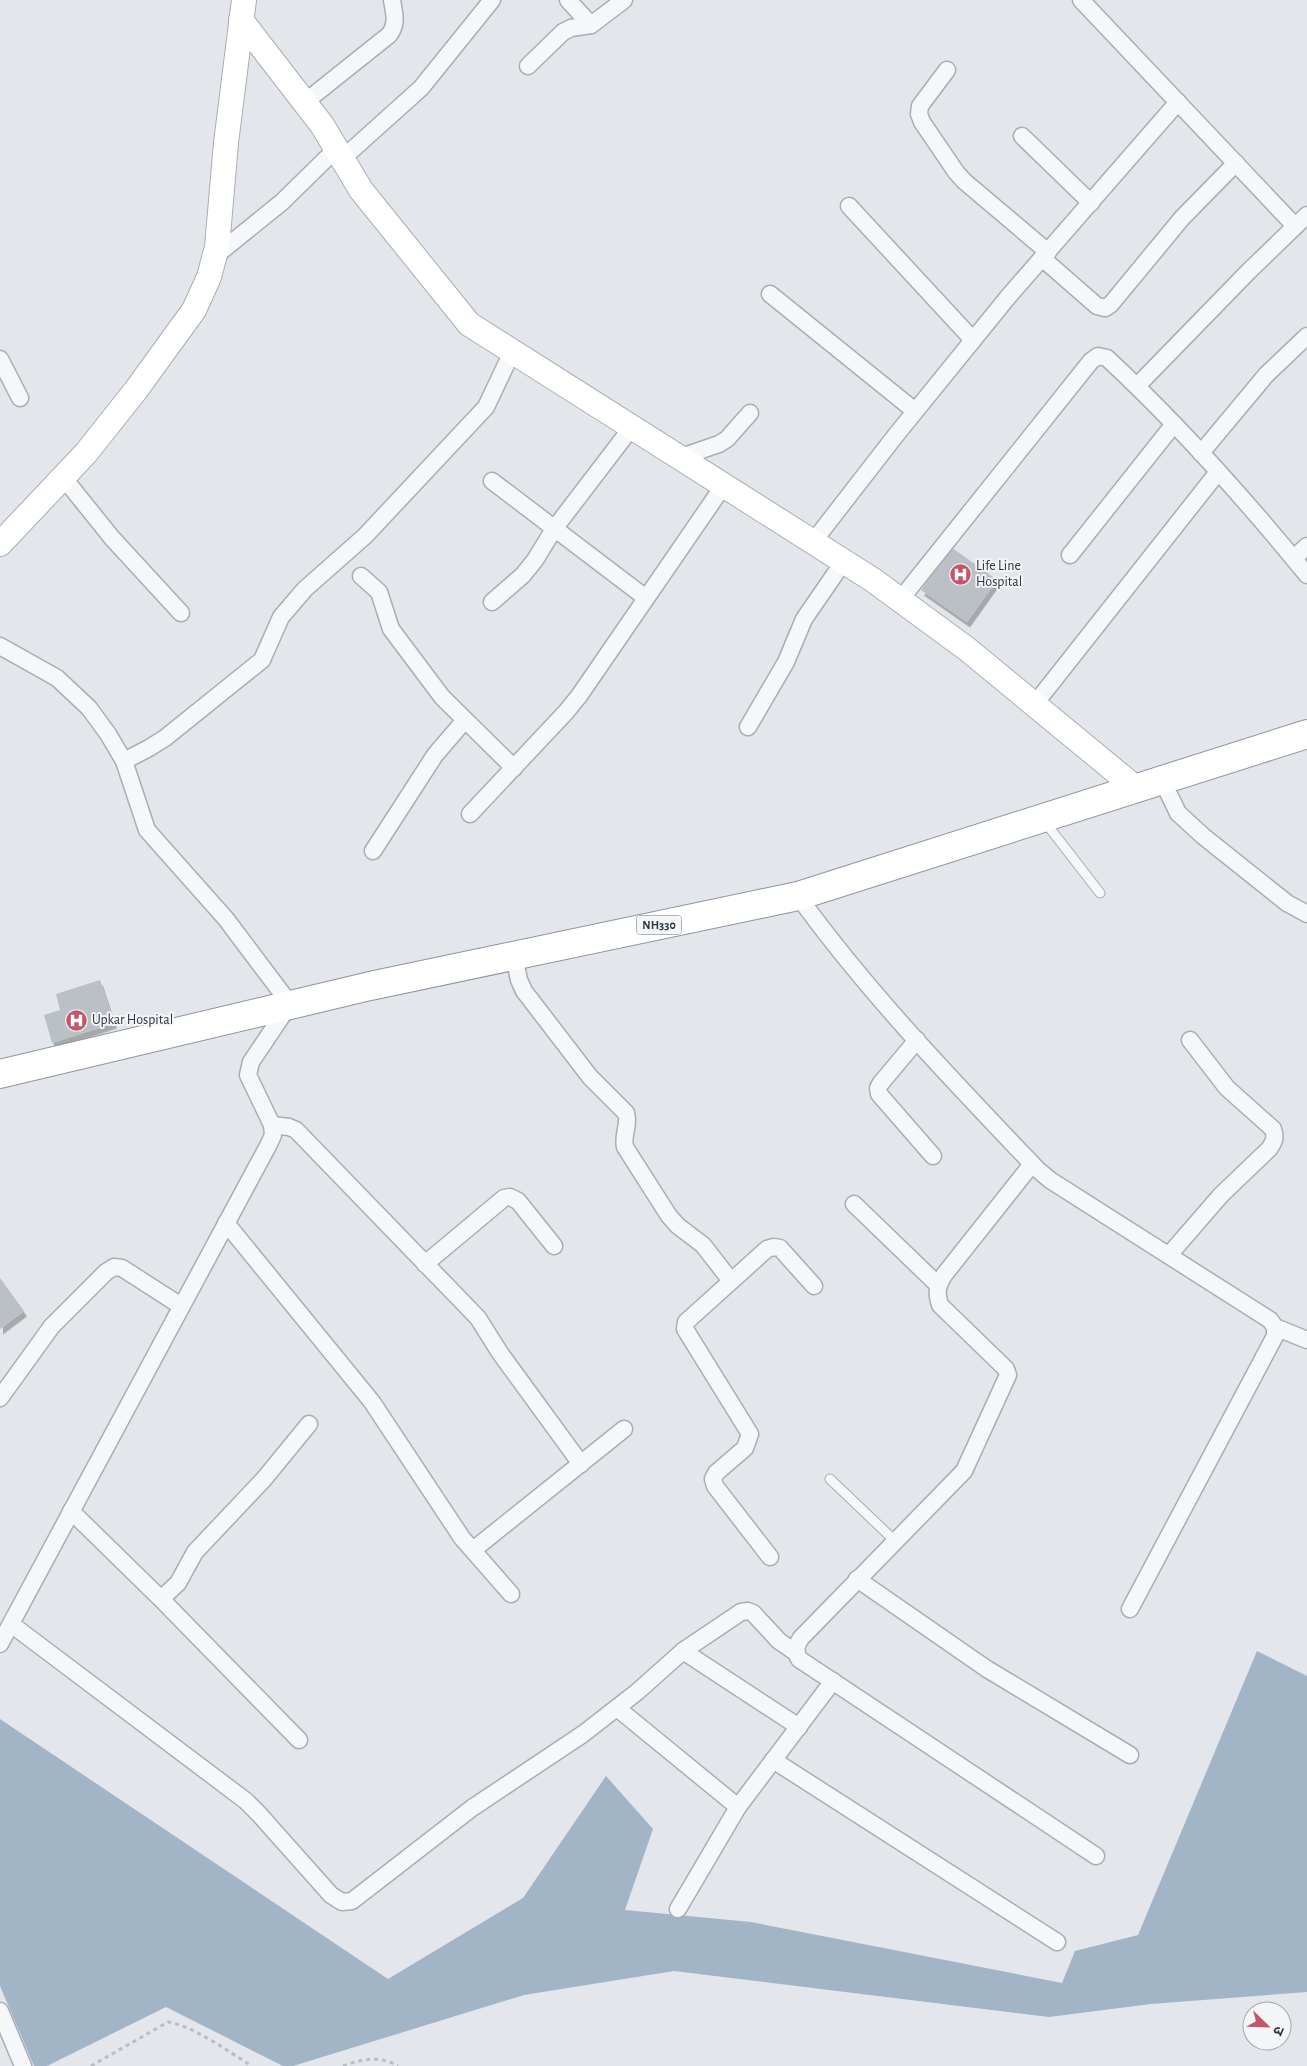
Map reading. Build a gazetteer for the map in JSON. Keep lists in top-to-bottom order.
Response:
{
  "streets": {
    "highway": ["NH330"]
  },
  "places": {
    "hospital": ["Life Line Hospital", "Upkar Hospital"]
  },
  "north": "bottom right"
}
